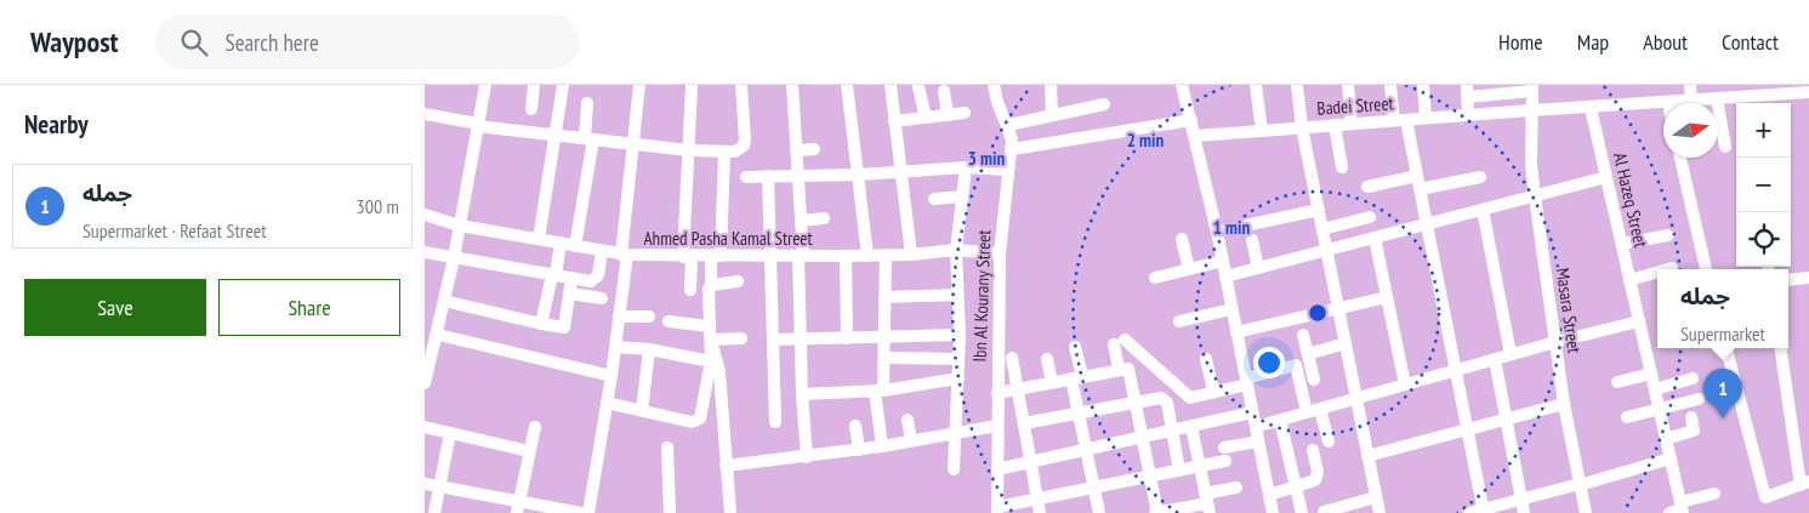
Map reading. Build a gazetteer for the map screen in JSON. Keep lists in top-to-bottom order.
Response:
{
  "streets": {
    "street": [
      "Badei Street",
      "Al Hazeq Street",
      "Ahmed Pasha Kamal Street",
      "Ibn Al Kourany Street",
      "Masara Street"
    ]
  },
  "crossings": [
    ["Badei Street", "Al Hazeq Street"],
    ["Badei Street", "Masara Street"],
    ["Ahmed Pasha Kamal Street", "Ibn Al Kourany Street"]
  ],
  "north": "right",
  "page": {
    "header": "Waypost",
    "search": "Search here",
    "nav": [
      "Home",
      "Map",
      "About",
      "Contact"
    ],
    "heading": "Nearby",
    "map_buttons": ["+", "−"],
    "list": [
      {
        "mark": "1",
        "name": "جمله",
        "note": "Supermarket · Refaat Street",
        "value": "300 m"
      }
    ],
    "buttons": ["Save", "Share"],
    "popup": ["جمله", "Supermarket"],
    "pins": "1"
  },
  "rings": ["2 min", "3 min", "1 min"]
}
